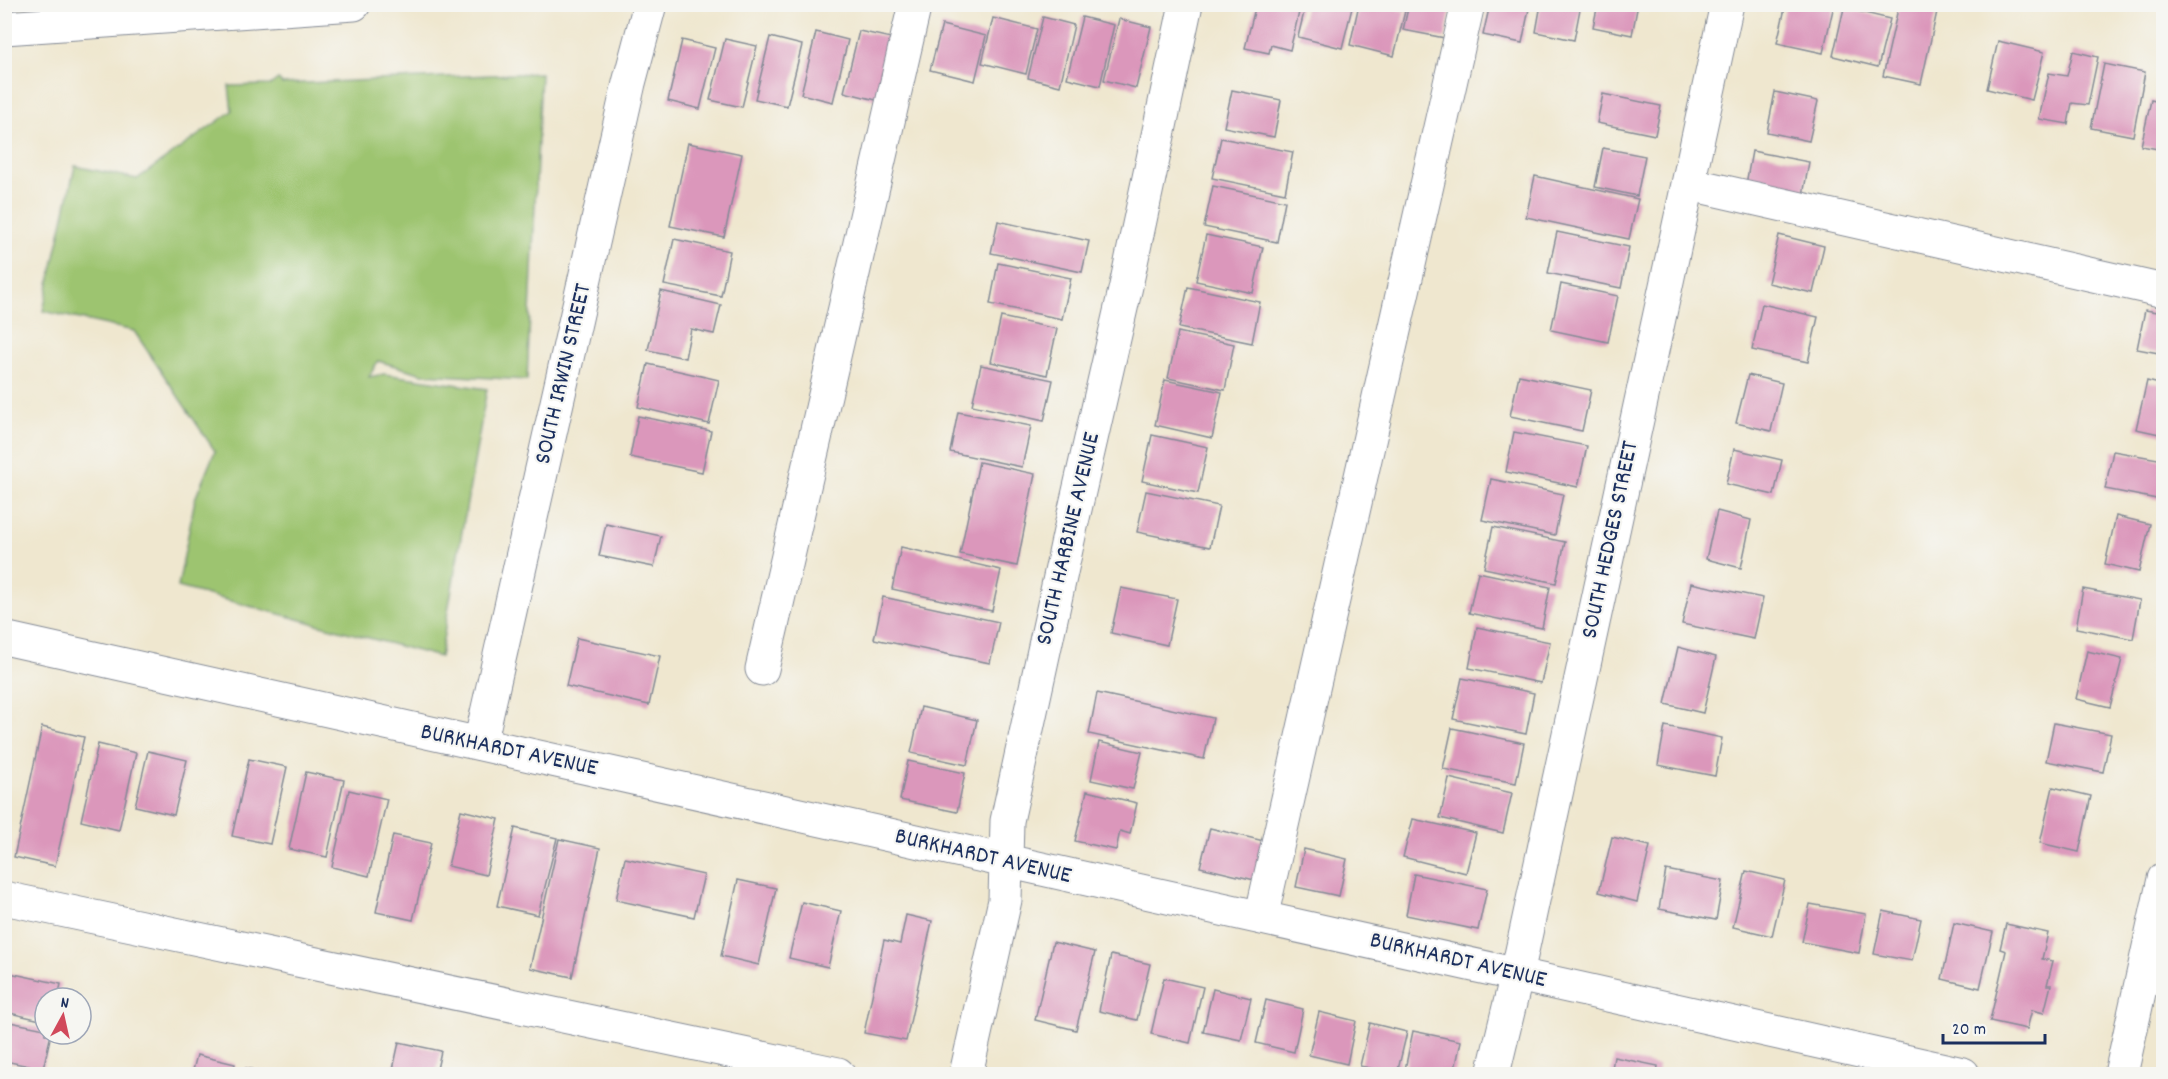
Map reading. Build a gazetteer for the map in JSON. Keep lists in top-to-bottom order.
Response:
{
  "streets": {
    "street": [
      "SOUTH IRWIN STREET",
      "SOUTH HARBINE AVENUE",
      "SOUTH HEDGES STREET",
      "BURKHARDT AVENUE"
    ]
  },
  "crossings": [
    ["SOUTH IRWIN STREET", "BURKHARDT AVENUE"],
    ["SOUTH HARBINE AVENUE", "BURKHARDT AVENUE"],
    ["SOUTH HEDGES STREET", "BURKHARDT AVENUE"]
  ],
  "scale_bar": "20 m",
  "north": "top"
}
